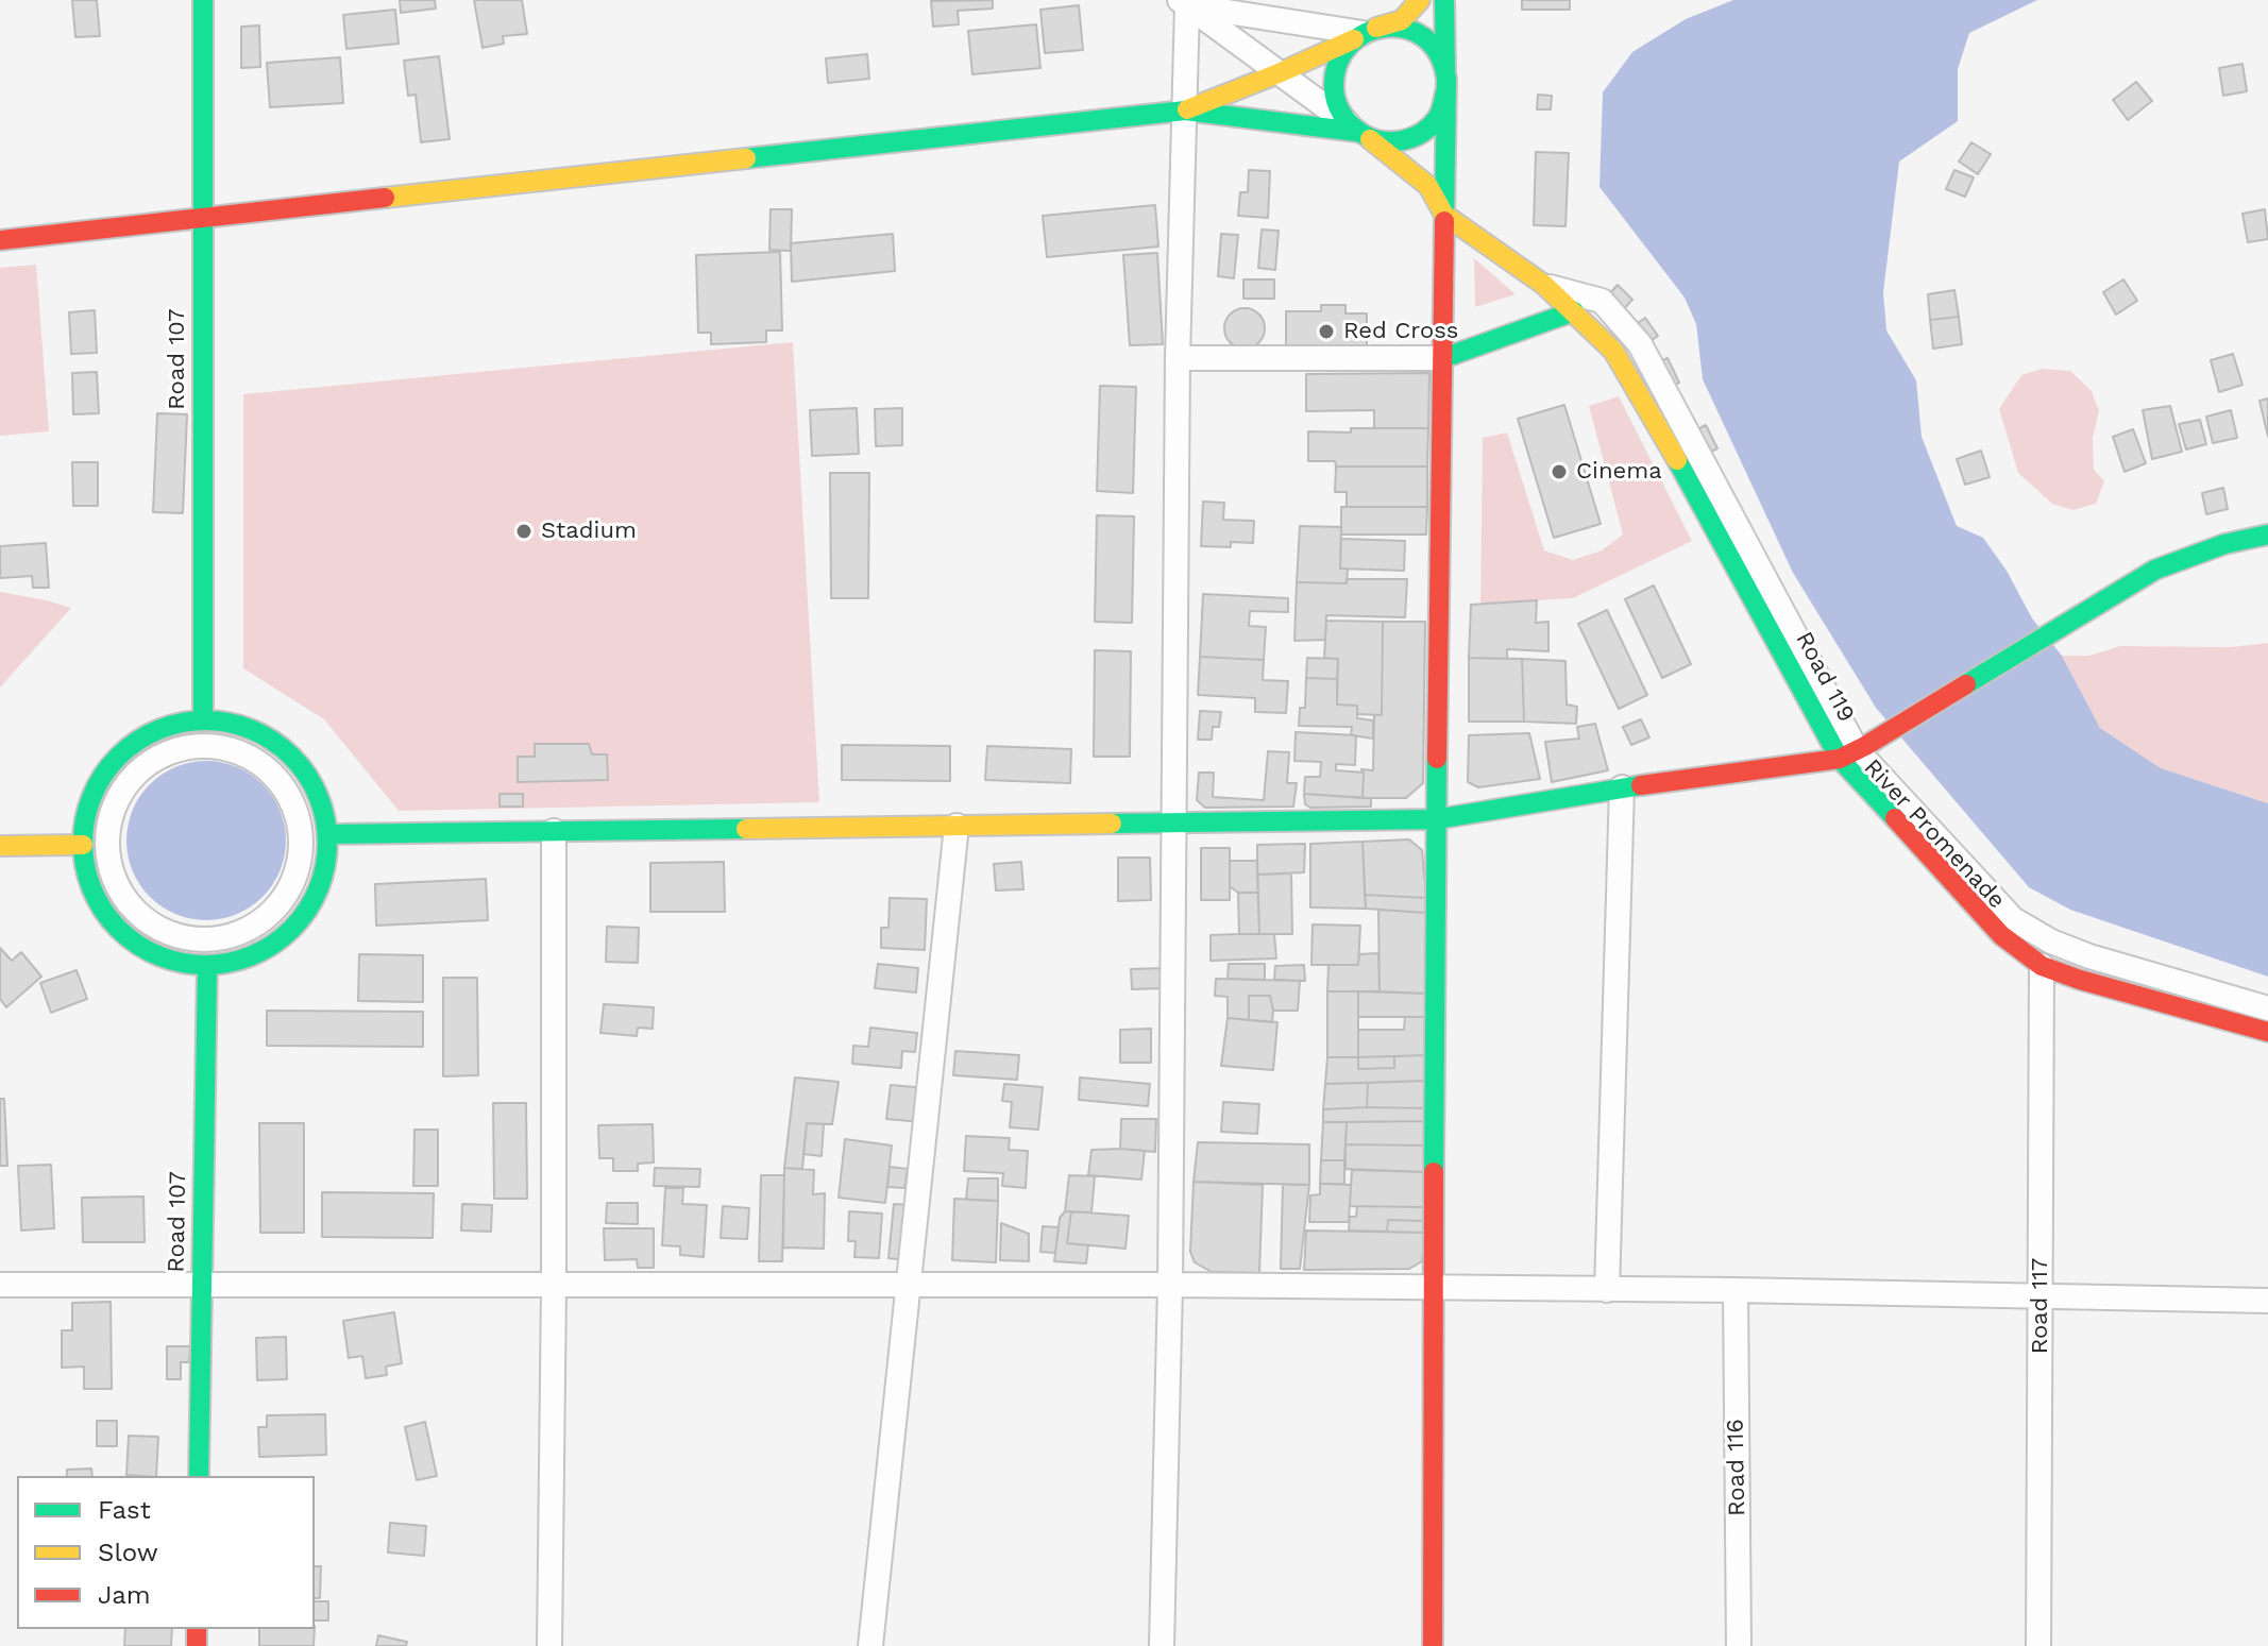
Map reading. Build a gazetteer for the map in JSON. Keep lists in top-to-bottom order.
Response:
{
  "streets": {
    "street": [
      "Road 107",
      "Road 119",
      "River Promenade",
      "Road 117",
      "Road 116"
    ]
  },
  "crossings": [
    ["Road 119", "River Promenade"],
    ["Road 119", "Road 117"]
  ],
  "places": ["Red Cross", "Cinema", "Stadium"],
  "legend": ["Fast", "Slow", "Jam"]
}
